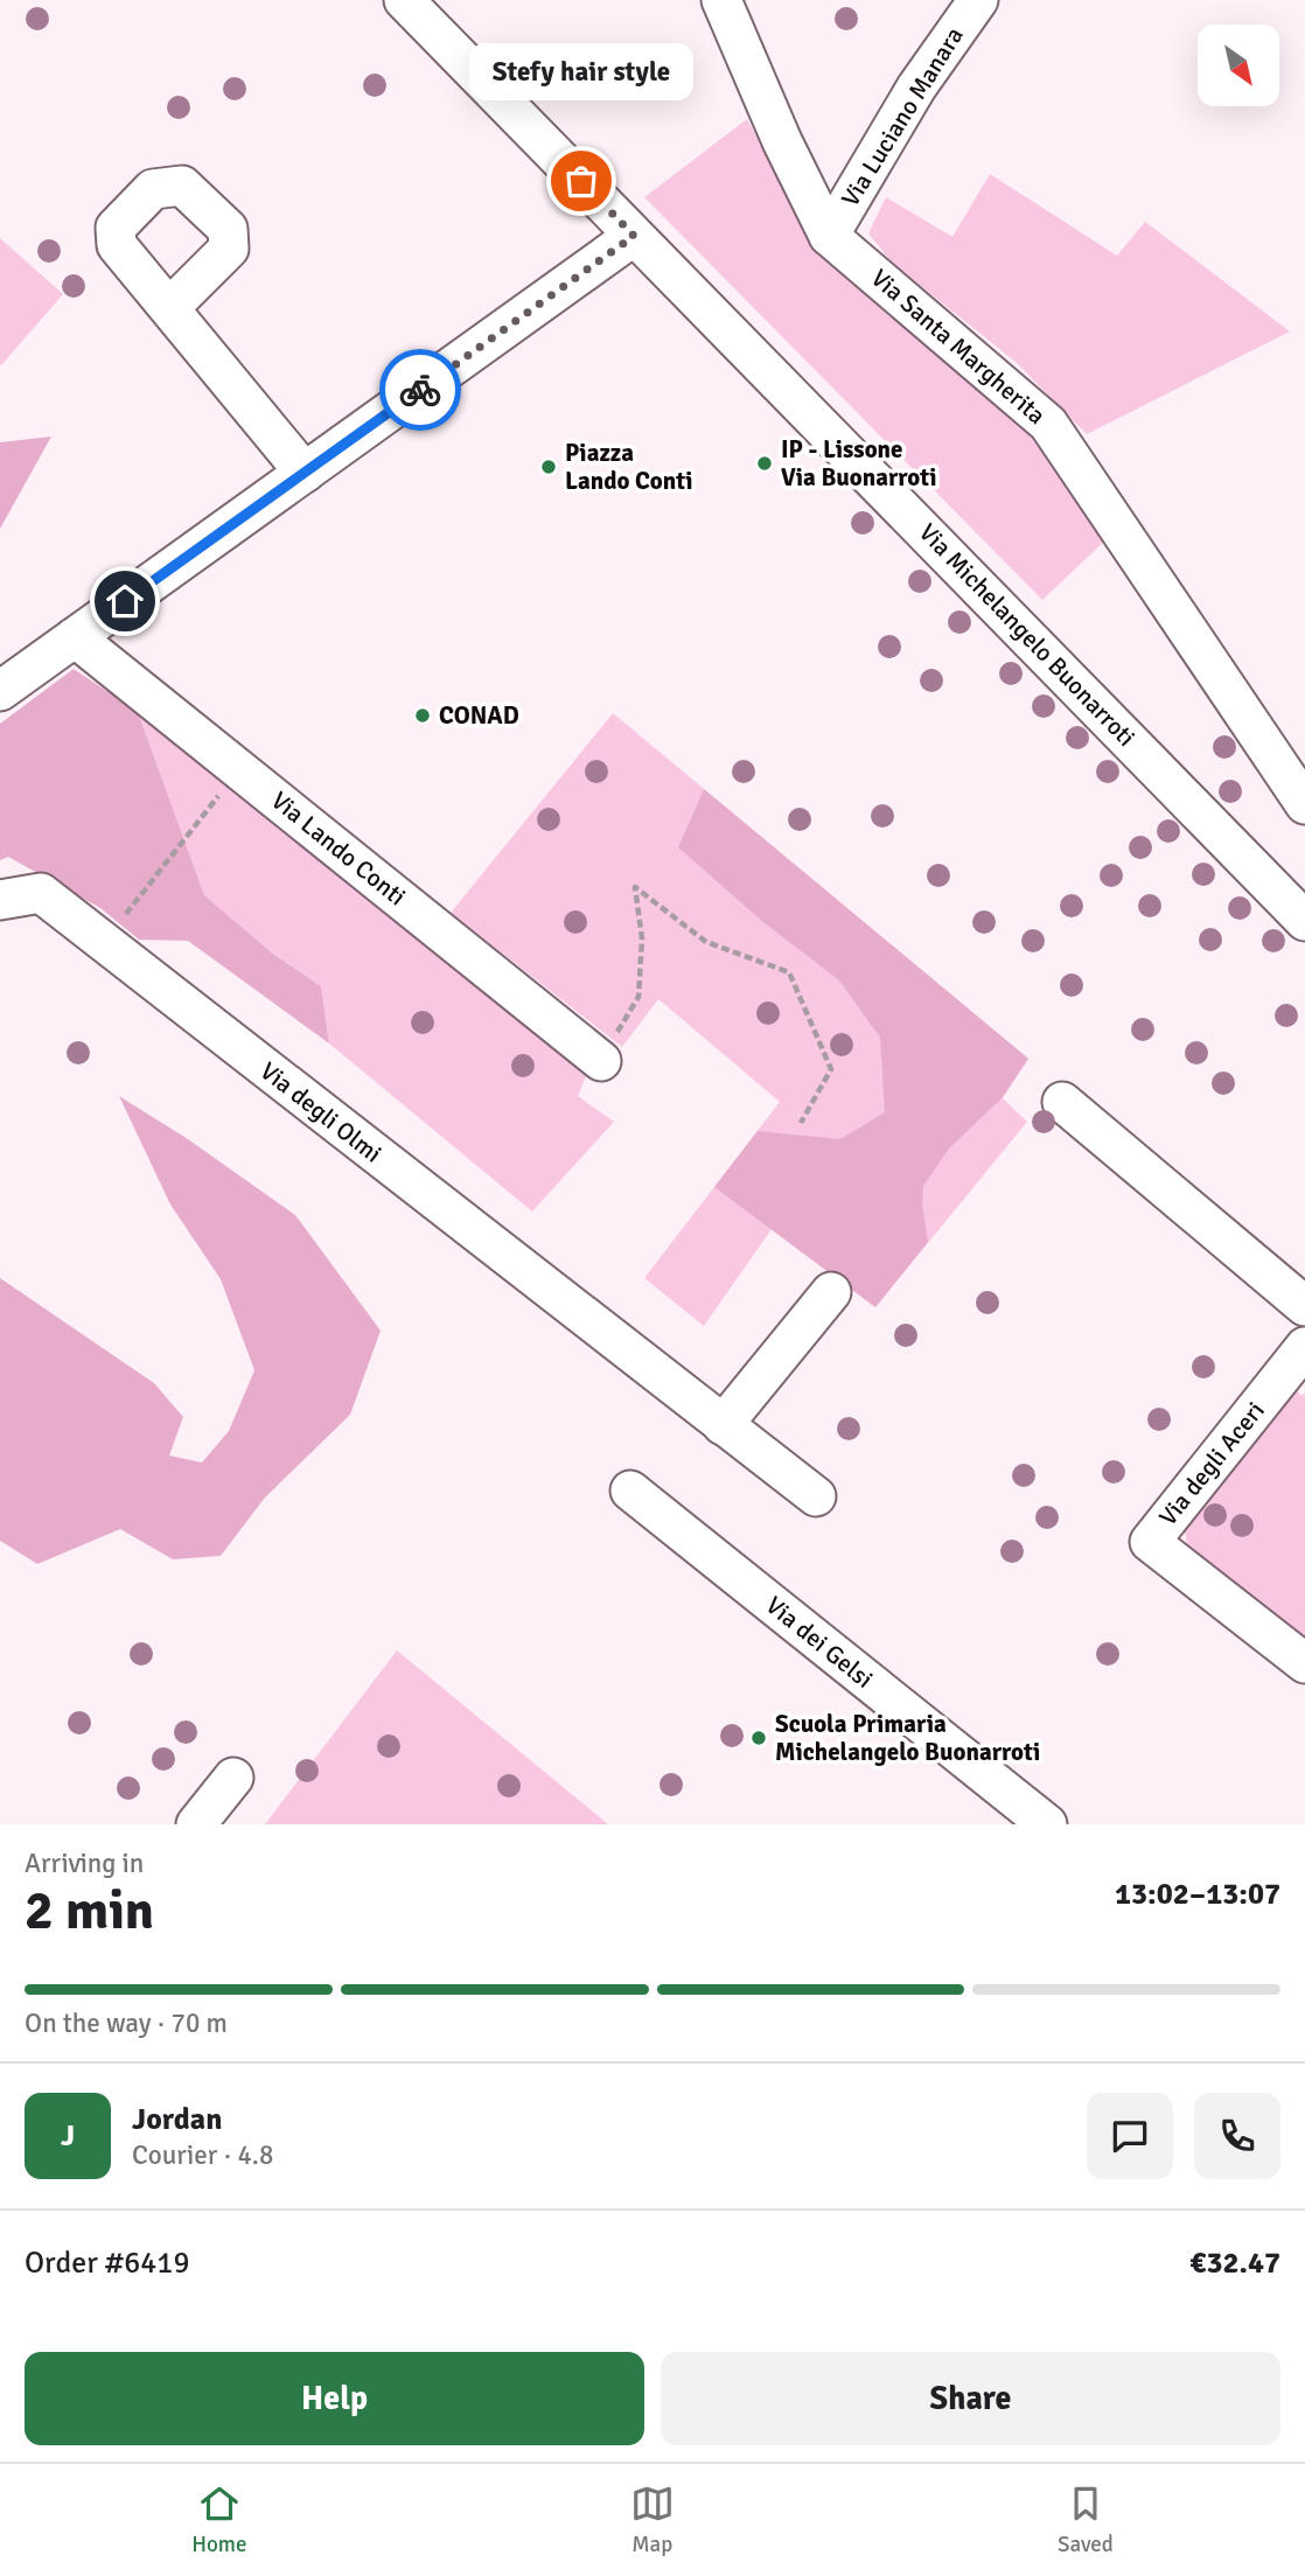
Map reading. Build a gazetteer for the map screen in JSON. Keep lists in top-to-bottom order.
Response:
{
  "streets": {
    "street": [
      "Via Luciano Manara",
      "Via Santa Margherita",
      "Via Michelangelo Buonarroti",
      "Via Lando Conti",
      "Via degli Olmi",
      "Via degli Aceri",
      "Via dei Gelsi"
    ]
  },
  "crossings": [
    ["Via Luciano Manara", "Via Santa Margherita"]
  ],
  "places": [
    "Stefy hair style",
    "IP - Lissone Via Buonarroti",
    "Piazza Lando Conti",
    "CONAD",
    "Scuola Primaria Michelangelo Buonarroti"
  ],
  "north": "bottom right",
  "page": {
    "bubble": "Stefy hair style",
    "heading": ["2 min", "Arriving in", "13:02–13:07"],
    "panel": [
      "Jordan",
      "Courier · 4.8",
      "Order #6419",
      "€32.47"
    ],
    "bar": "On the way · 70 m",
    "round": "J",
    "buttons": ["Help", "Share"],
    "tabs": ["Home", "Map", "Saved"]
  }
}
